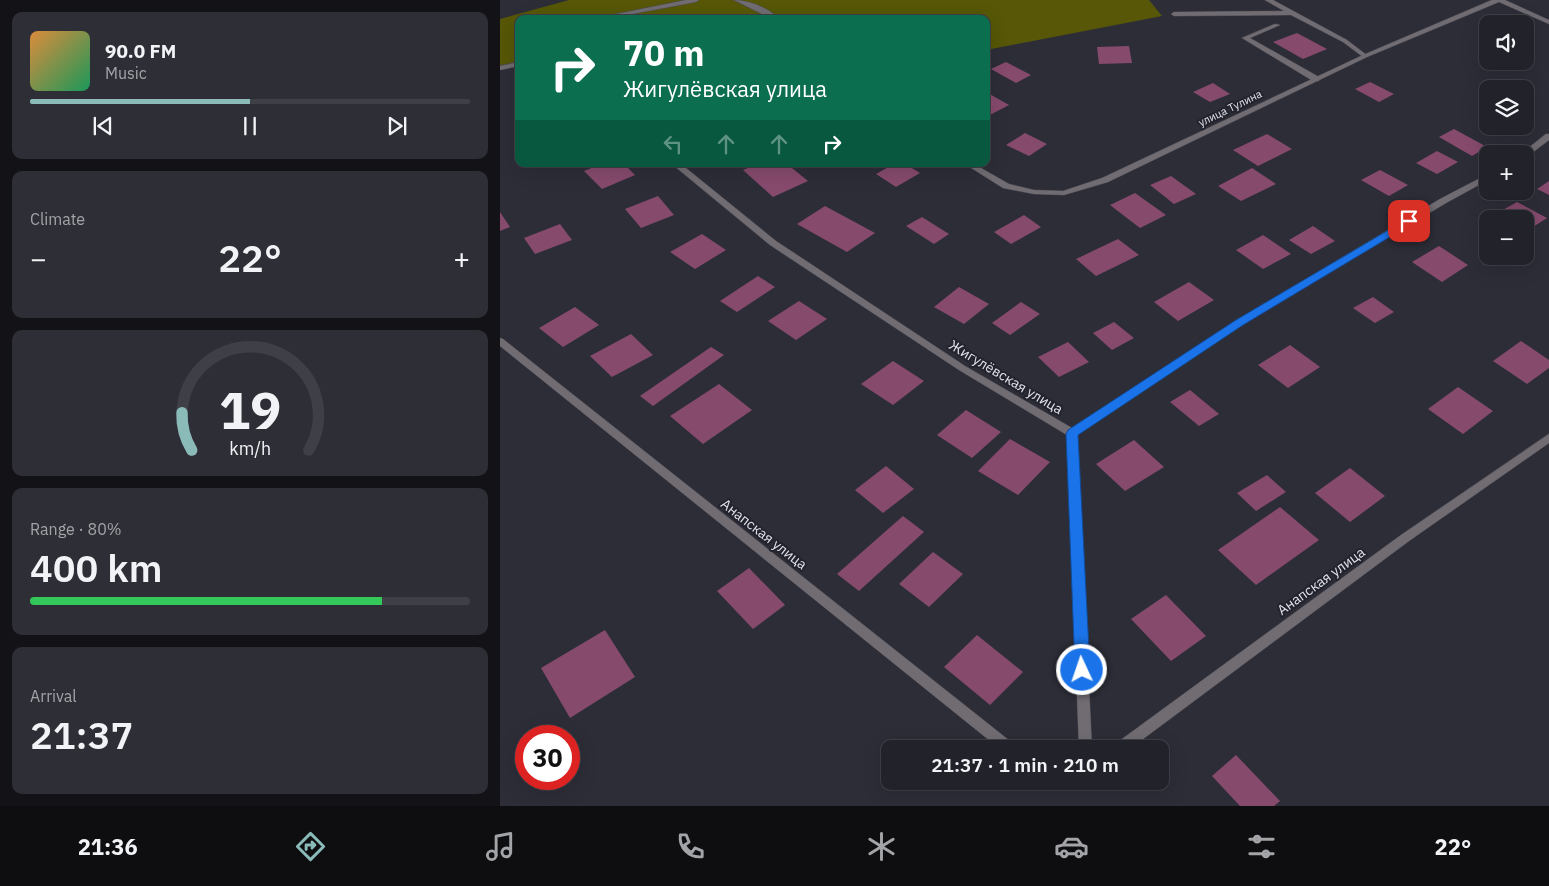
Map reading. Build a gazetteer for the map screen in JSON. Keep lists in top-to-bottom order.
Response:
{
  "streets": {
    "street": ["улица Тулина", "Жигулёвская улица", "Анапская улица"]
  },
  "page": {
    "map_buttons": ["+", "−"],
    "turn": ["70 m", "Жигулёвская улица"],
    "song": ["90.0 FM", "Music"],
    "tile": [
      "Climate",
      ["Range · 80%", "400 km"],
      ["Arrival", "21:37"]
    ],
    "heat": ["−", "22°", "+"],
    "limit": "30",
    "trip": "21:37 · 1 min · 210 m",
    "tabs": ["21:36", "22°"],
    "gauge": ["19", "km/h"]
  }
}
